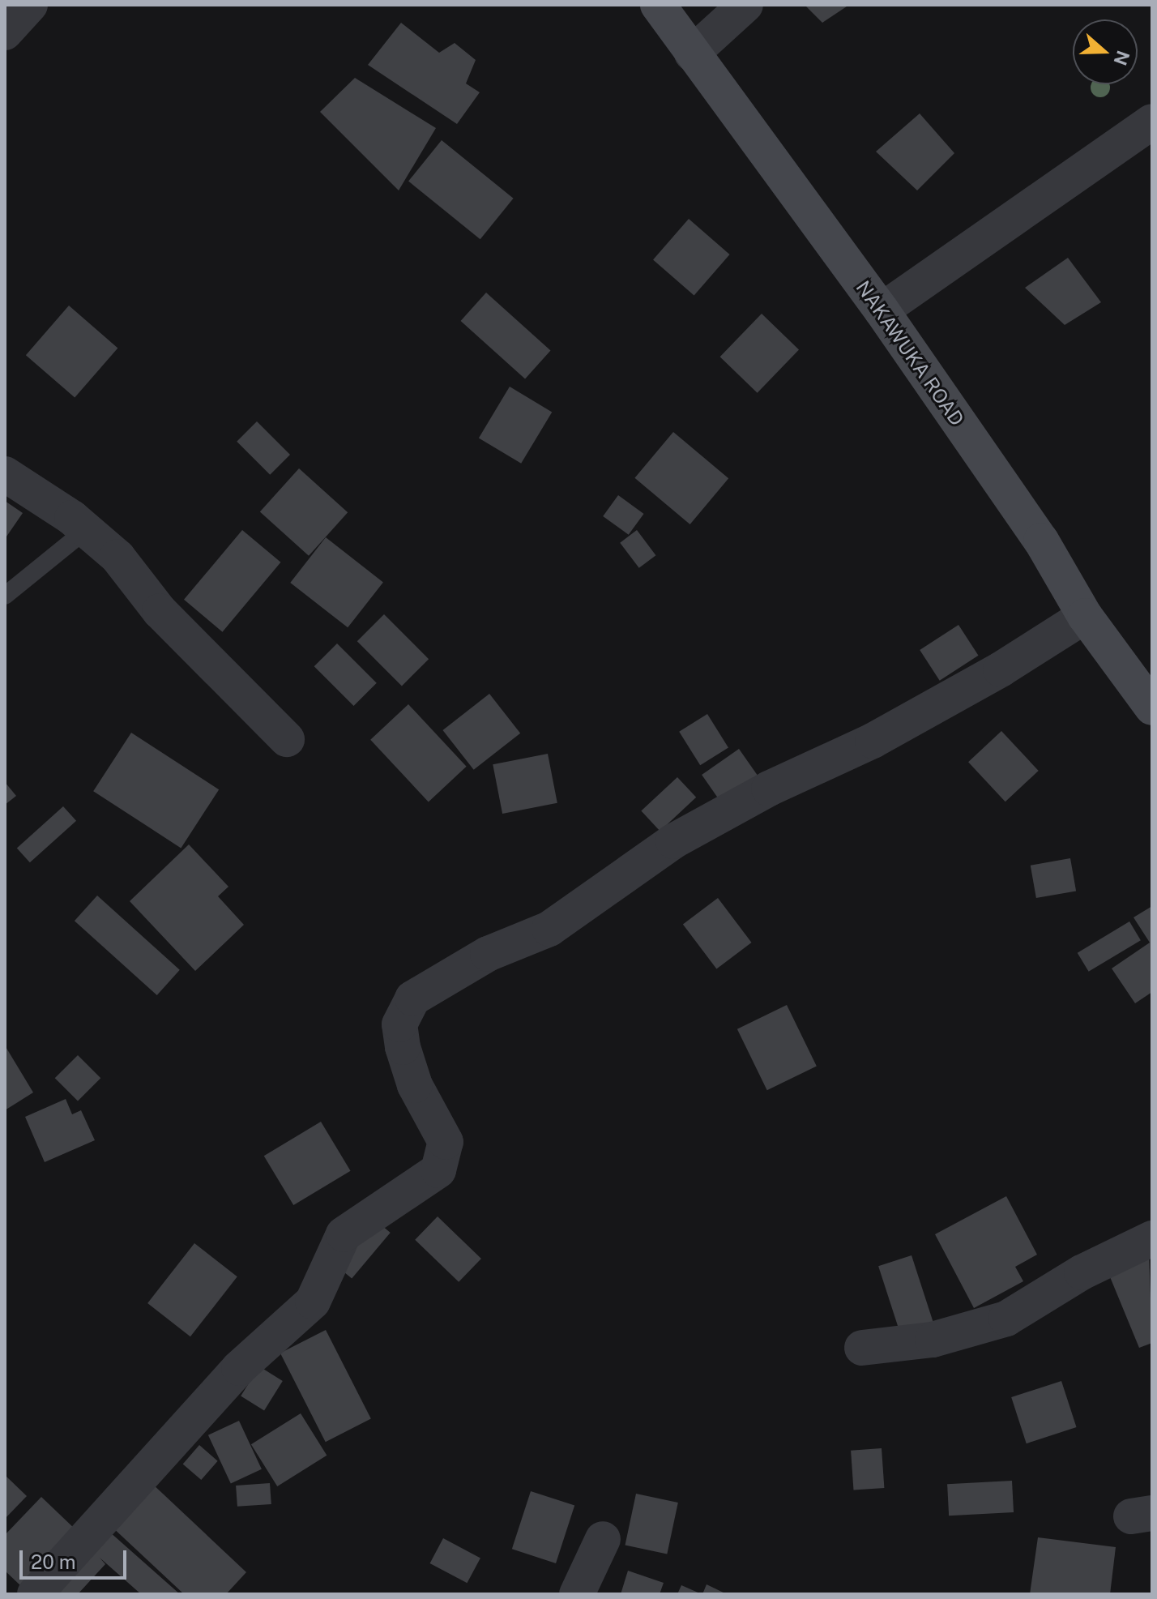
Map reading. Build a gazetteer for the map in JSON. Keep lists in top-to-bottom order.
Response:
{
  "streets": {
    "main road": ["NAKAWUKA ROAD"]
  },
  "scale_bar": "20 m",
  "north": "right"
}
